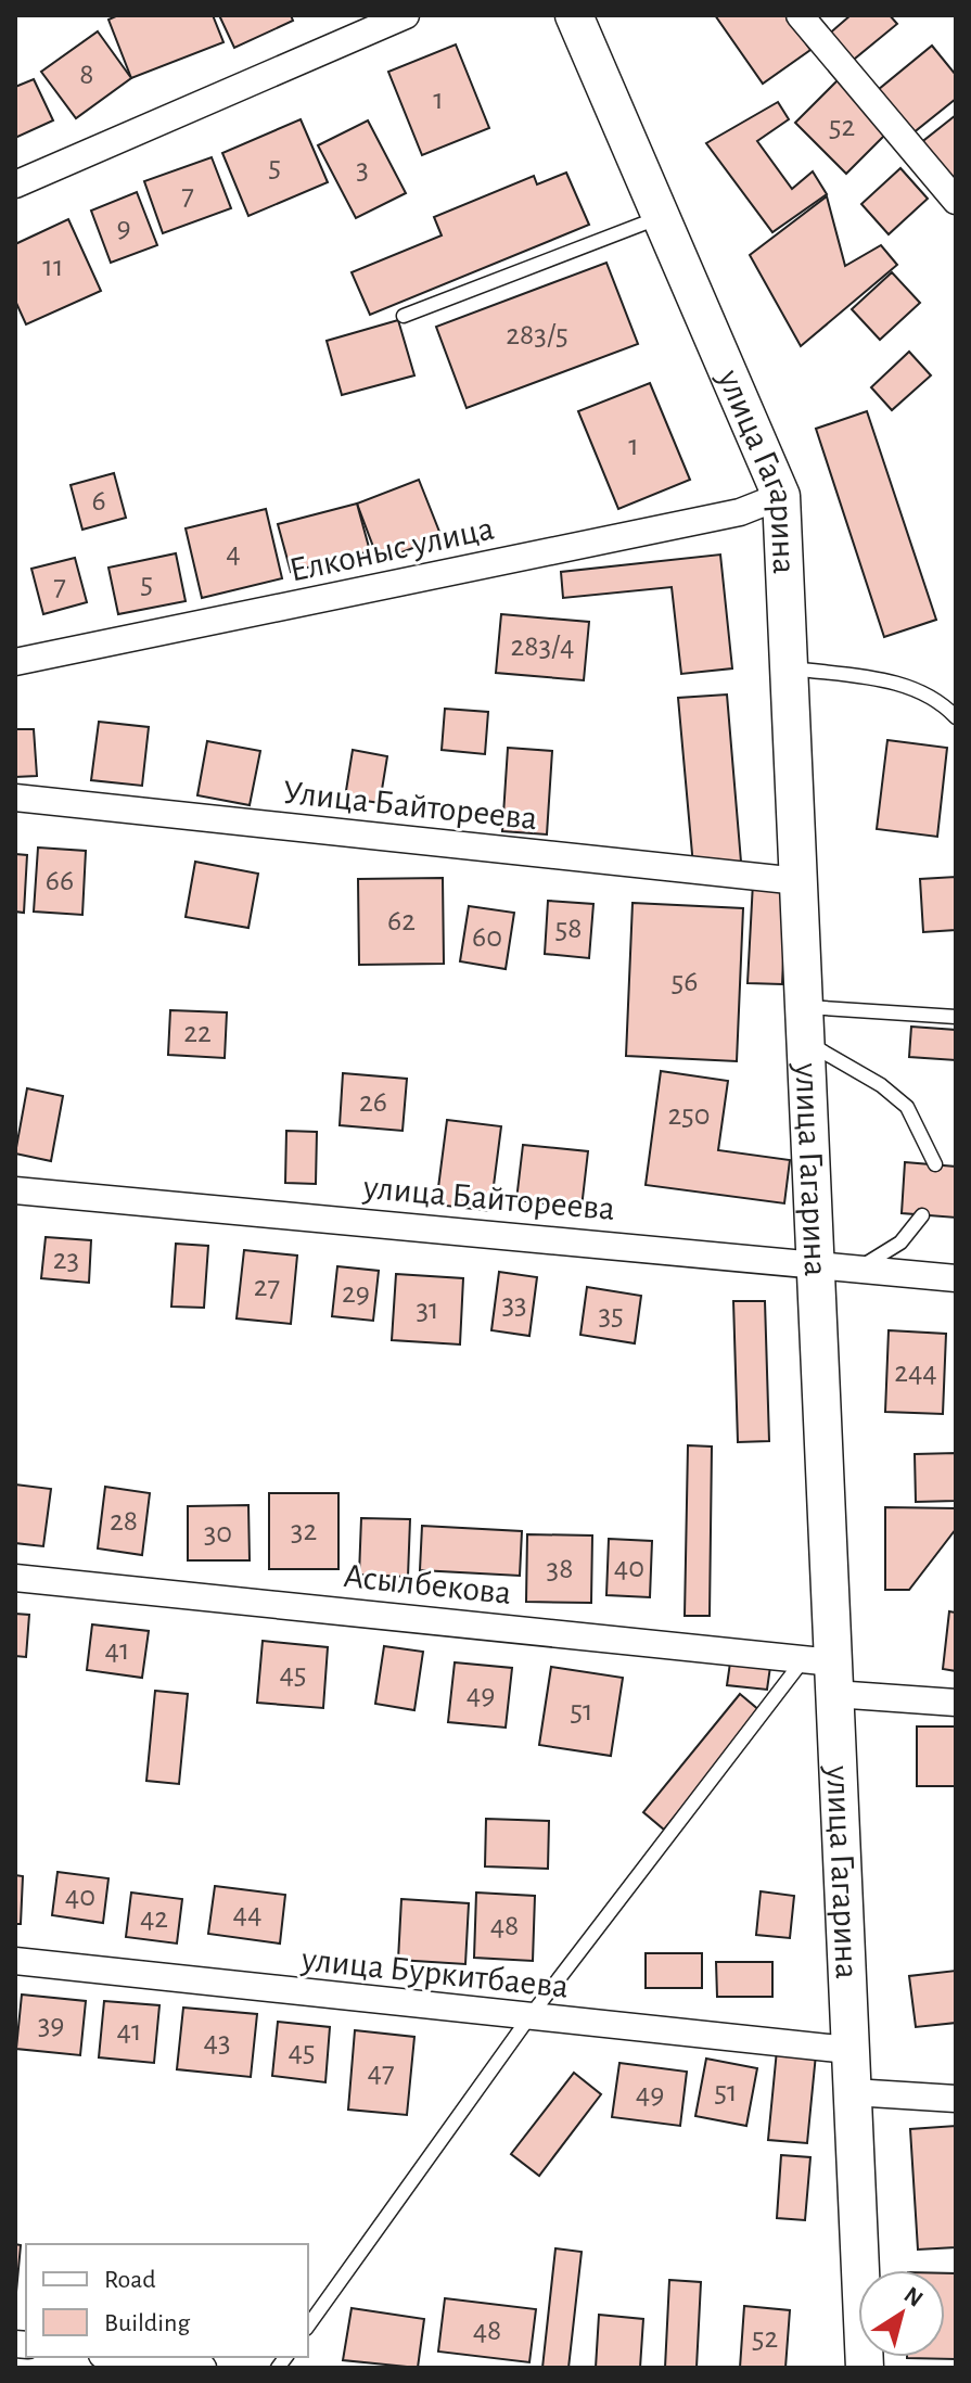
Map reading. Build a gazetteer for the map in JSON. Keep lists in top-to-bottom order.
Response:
{
  "streets": {
    "main road": ["улица Гагарина"],
    "street": [
      "Елконыс улица",
      "Улица Байтореева",
      "улица Байтореева",
      "Асылбекова",
      "улица Буркитбаева"
    ]
  },
  "crossings": [
    ["улица Гагарина", "Елконыс улица"],
    ["улица Гагарина", "Улица Байтореева"],
    ["улица Гагарина", "улица Байтореева"],
    ["улица Гагарина", "Асылбекова"],
    ["улица Гагарина", "улица Буркитбаева"]
  ],
  "house_numbers": [
    "8",
    "1",
    "52",
    "5",
    "3",
    "7",
    "9",
    "11",
    "283/5",
    "1",
    "6",
    "4",
    "5",
    "7",
    "283/4",
    "66",
    "62",
    "58",
    "60",
    "56",
    "22",
    "26",
    "250",
    "23",
    "27",
    "29",
    "33",
    "31",
    "35",
    "244",
    "28",
    "32",
    "30",
    "40",
    "38",
    "41",
    "45",
    "49",
    "51",
    "40",
    "44",
    "42",
    "48",
    "39",
    "41",
    "43",
    "45",
    "47",
    "51",
    "49",
    "48",
    "52"
  ],
  "legend": ["Road", "Building"],
  "north": "top right"
}
